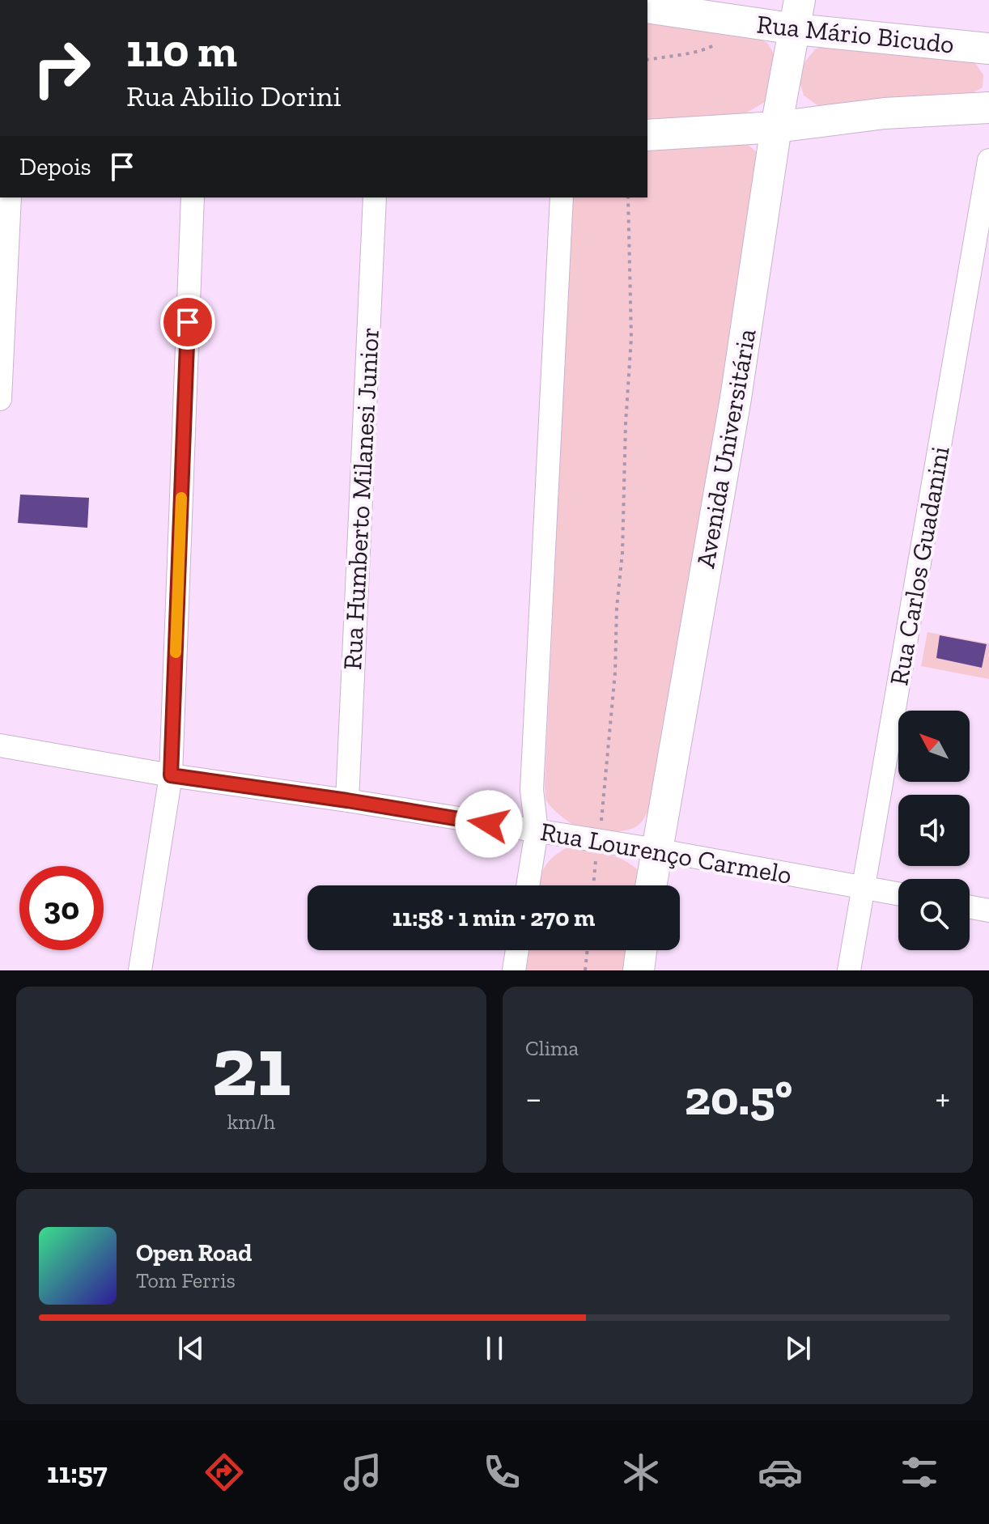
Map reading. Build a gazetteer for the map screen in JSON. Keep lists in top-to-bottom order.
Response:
{
  "streets": {
    "street": [
      "Rua Mário Bicudo",
      "Avenida Universitária",
      "Rua Humberto Milanesi Junior",
      "Rua Carlos Guadanini",
      "Rua Lourenço Carmelo"
    ]
  },
  "crossings": [
    ["Rua Mário Bicudo", "Avenida Universitária"],
    ["Avenida Universitária", "Rua Lourenço Carmelo"],
    ["Rua Humberto Milanesi Junior", "Rua Lourenço Carmelo"],
    ["Rua Carlos Guadanini", "Rua Lourenço Carmelo"]
  ],
  "north": "top left",
  "page": {
    "turn": ["110 m", "Rua Abilio Dorini"],
    "then": "Depois",
    "limit": "30",
    "trip": "11:58 · 1 min · 270 m",
    "tile": [
      ["21", "km/h"],
      "Clima"
    ],
    "heat": ["−", "20.5°", "+"],
    "song": ["Open Road", "Tom Ferris"],
    "tabs": "11:57"
  }
}
